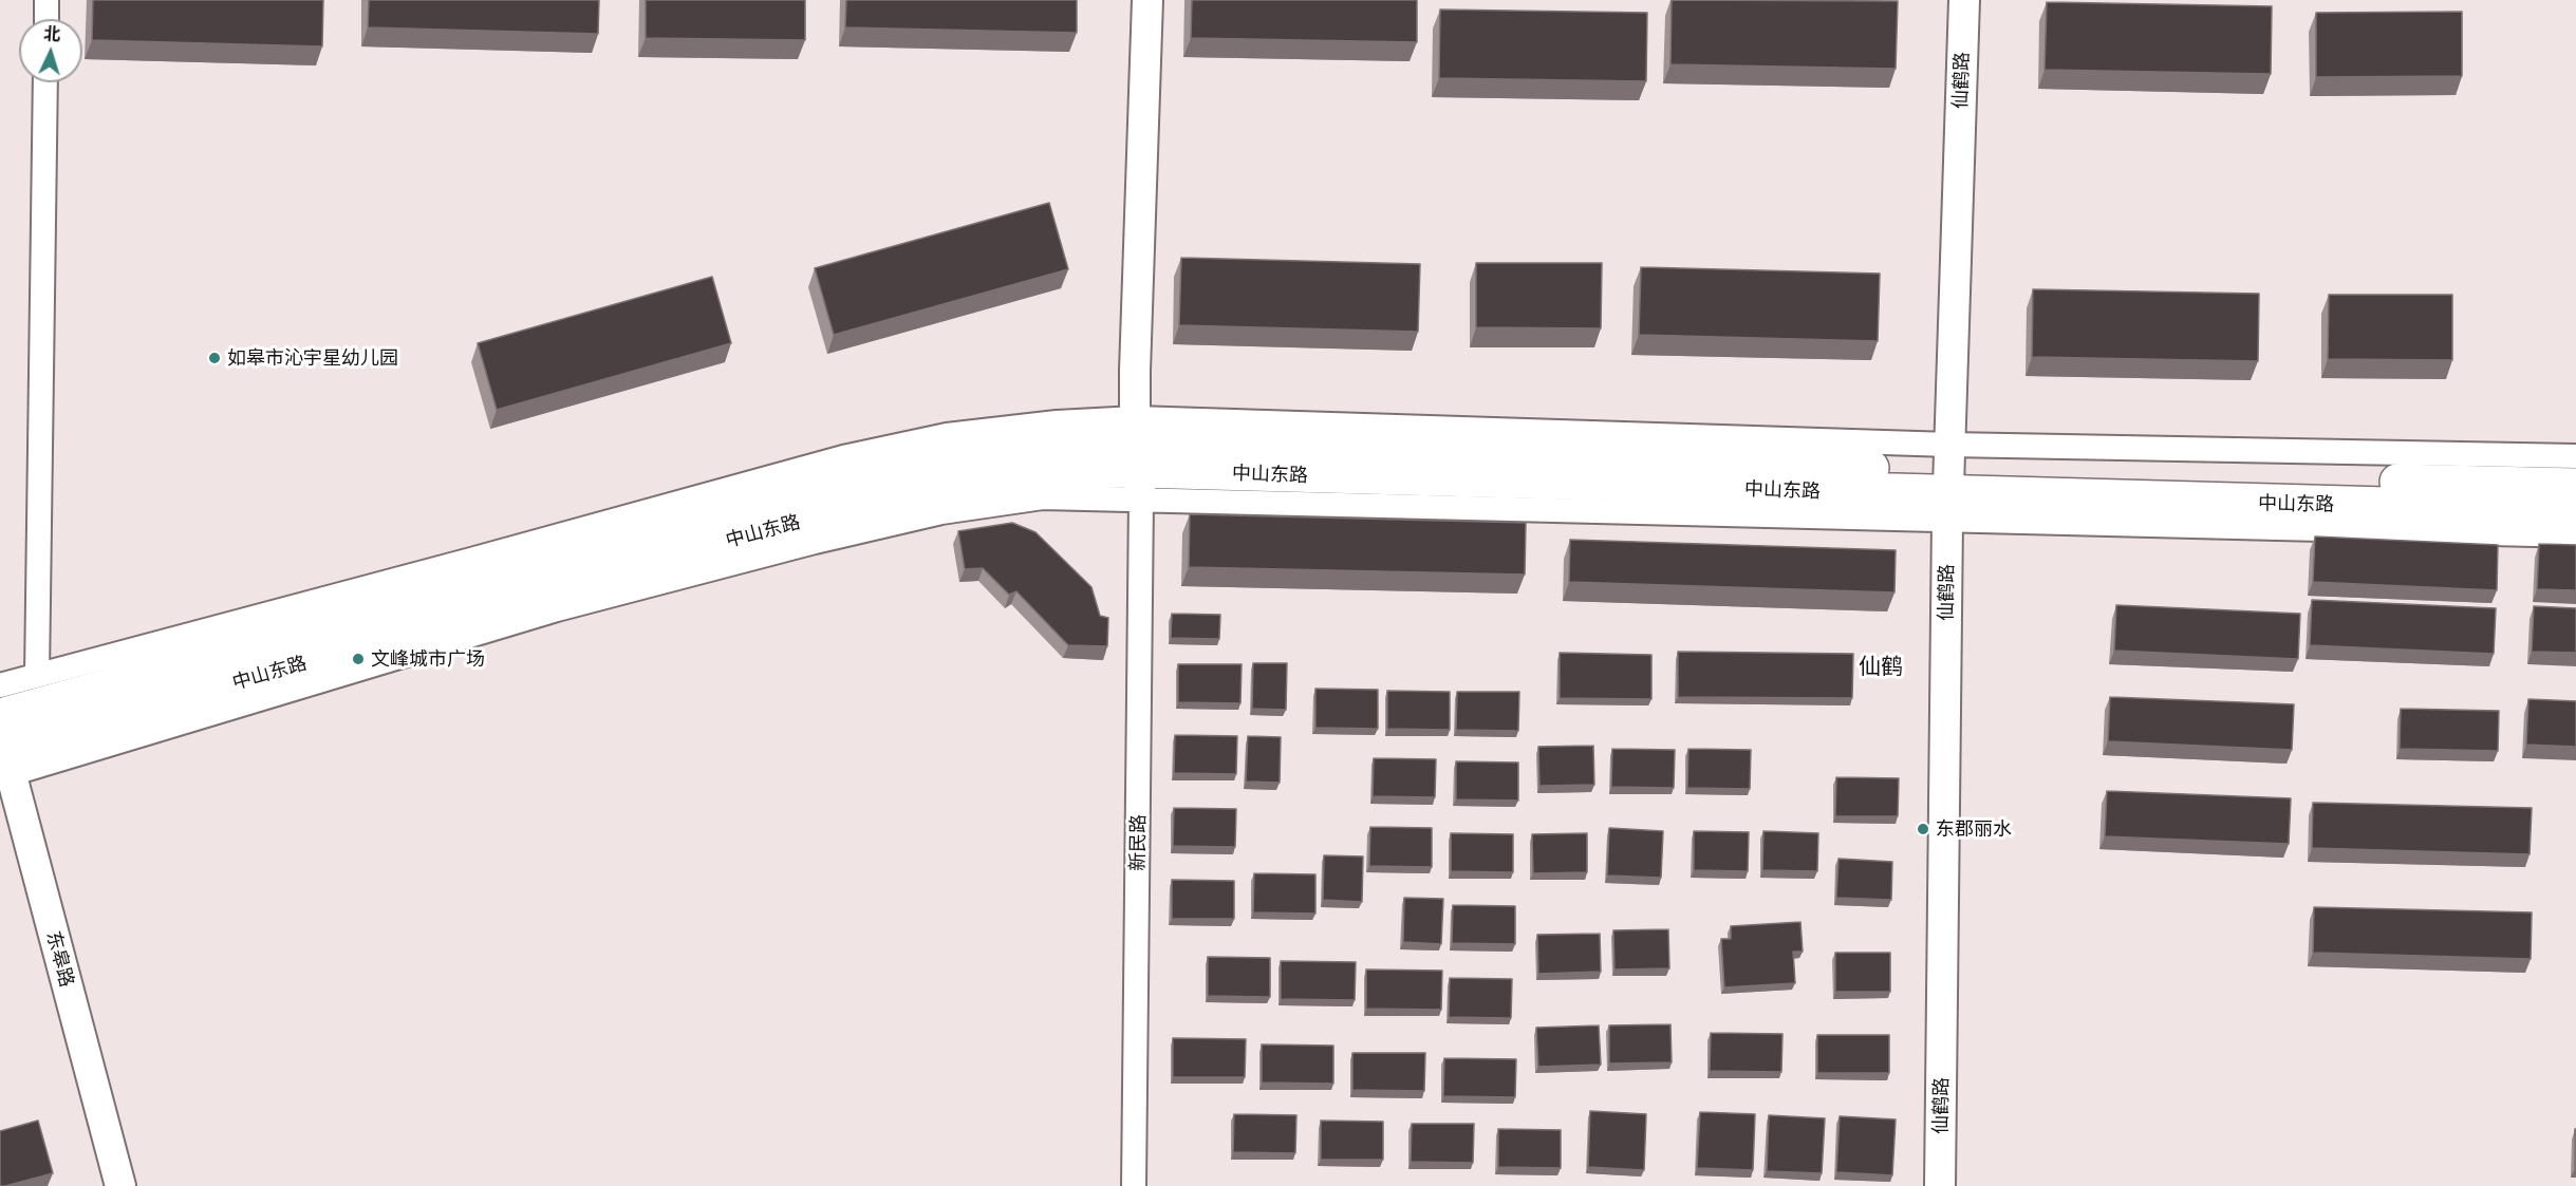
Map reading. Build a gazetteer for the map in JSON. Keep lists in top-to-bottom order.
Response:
{
  "streets": {
    "main road": ["中山东路"],
    "street": ["仙鹤路", "新民路", "东皋路"]
  },
  "crossings": [
    ["仙鹤路", "中山东路"],
    ["中山东路", "新民路"],
    ["中山东路", "东皋路"]
  ],
  "districts": ["仙鹤"],
  "places": ["如皋市沁宇星幼儿园", "文峰城市广场", "东郡丽水"],
  "north": "top"
}
